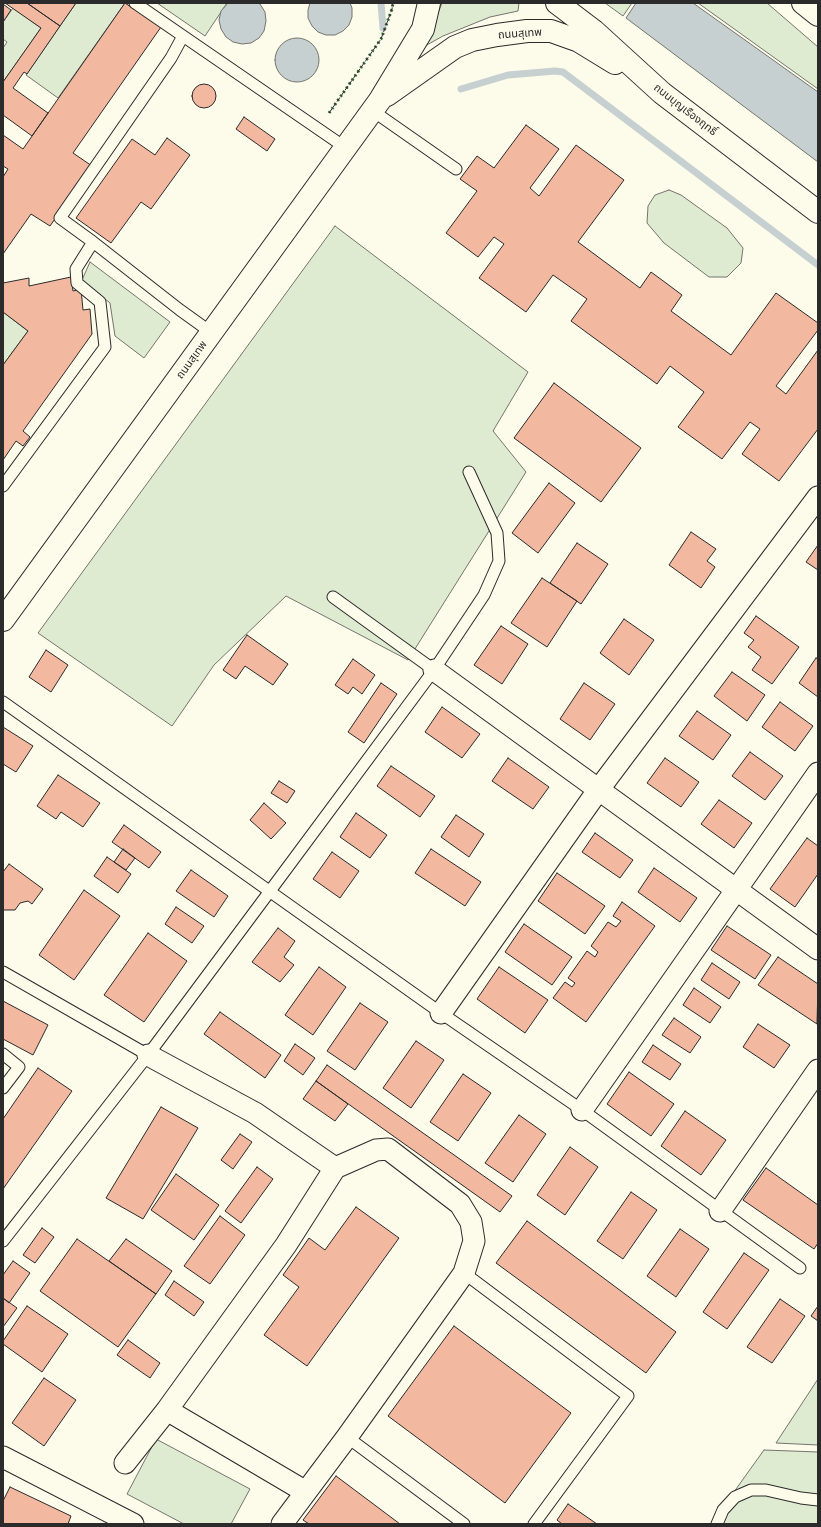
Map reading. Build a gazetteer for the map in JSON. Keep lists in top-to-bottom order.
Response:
{
  "streets": {
    "main road": ["ถนนสุเทพ", "ถนนบุญเรืองฤทธิ์"]
  },
  "crossings": [
    ["ถนนสุเทพ", "ถนนบุญเรืองฤทธิ์"]
  ]
}
